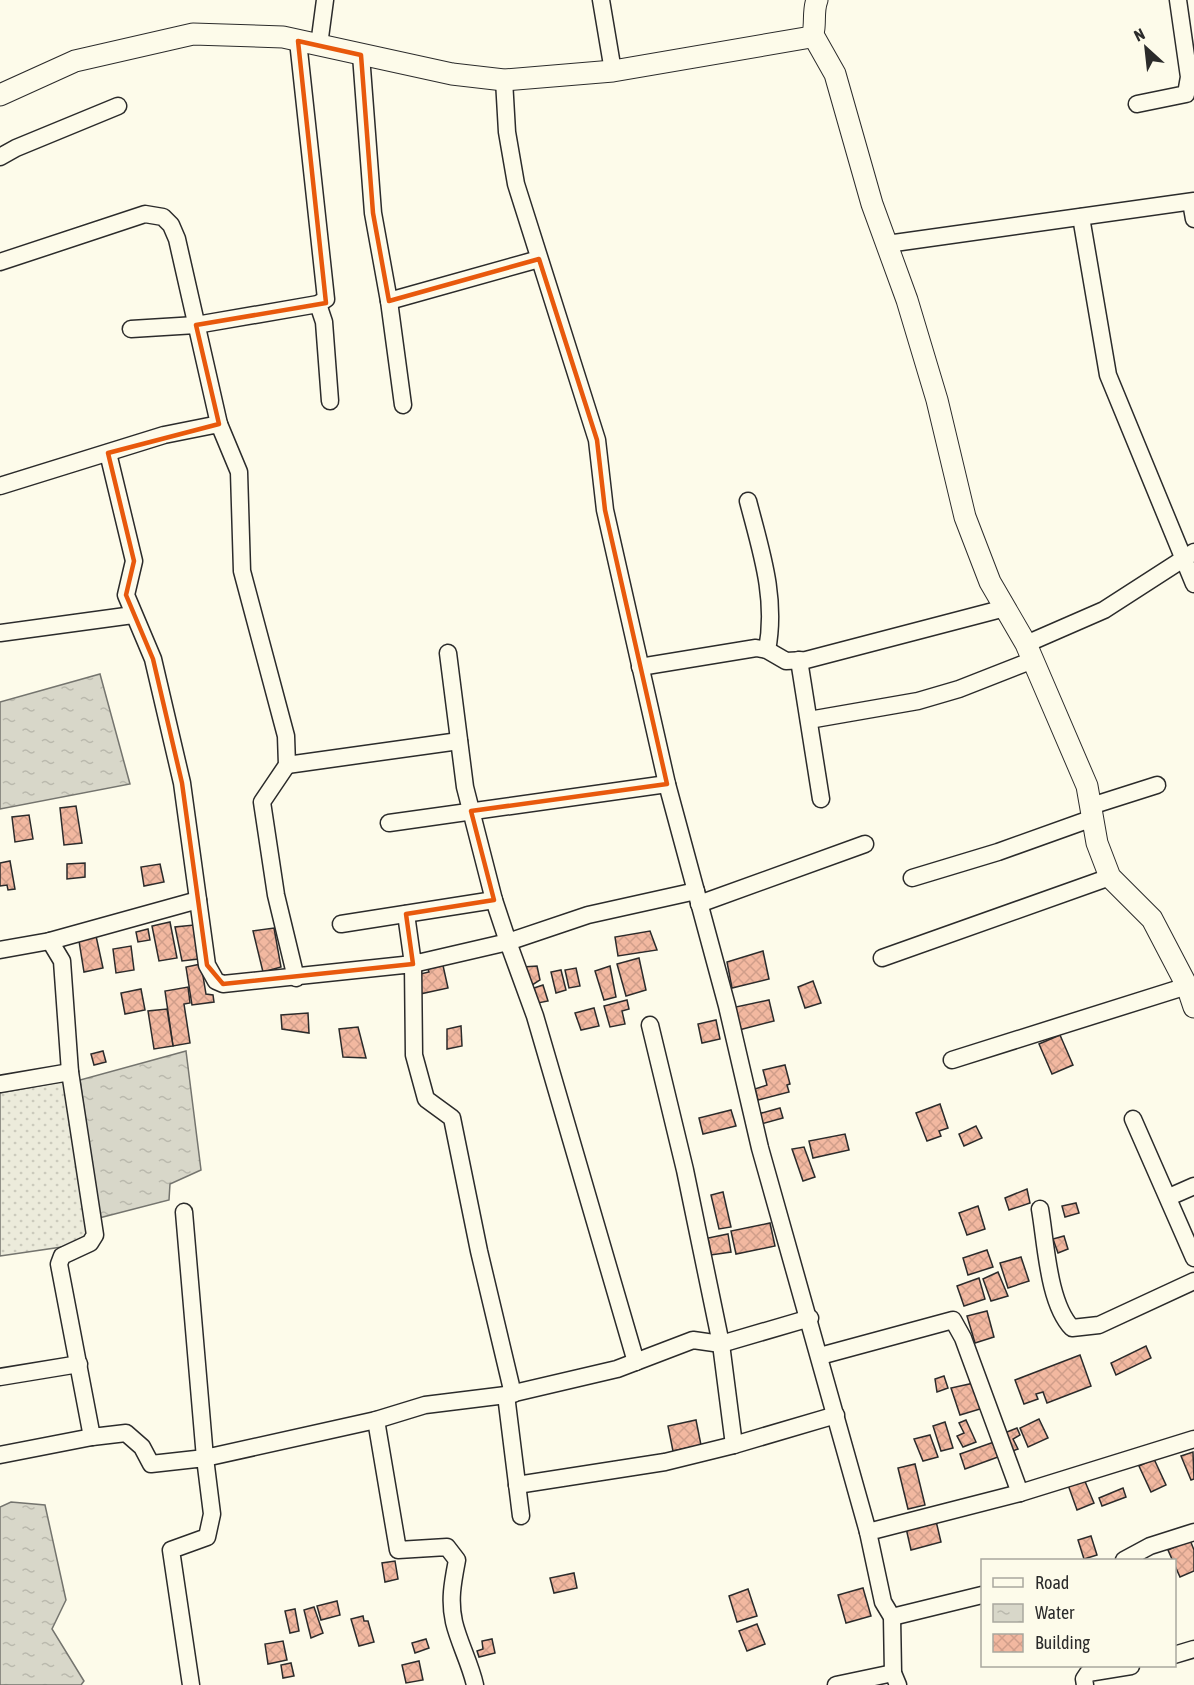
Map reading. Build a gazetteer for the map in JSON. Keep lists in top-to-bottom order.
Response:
{
  "legend": ["Road", "Water", "Building"],
  "north": "top left"
}
